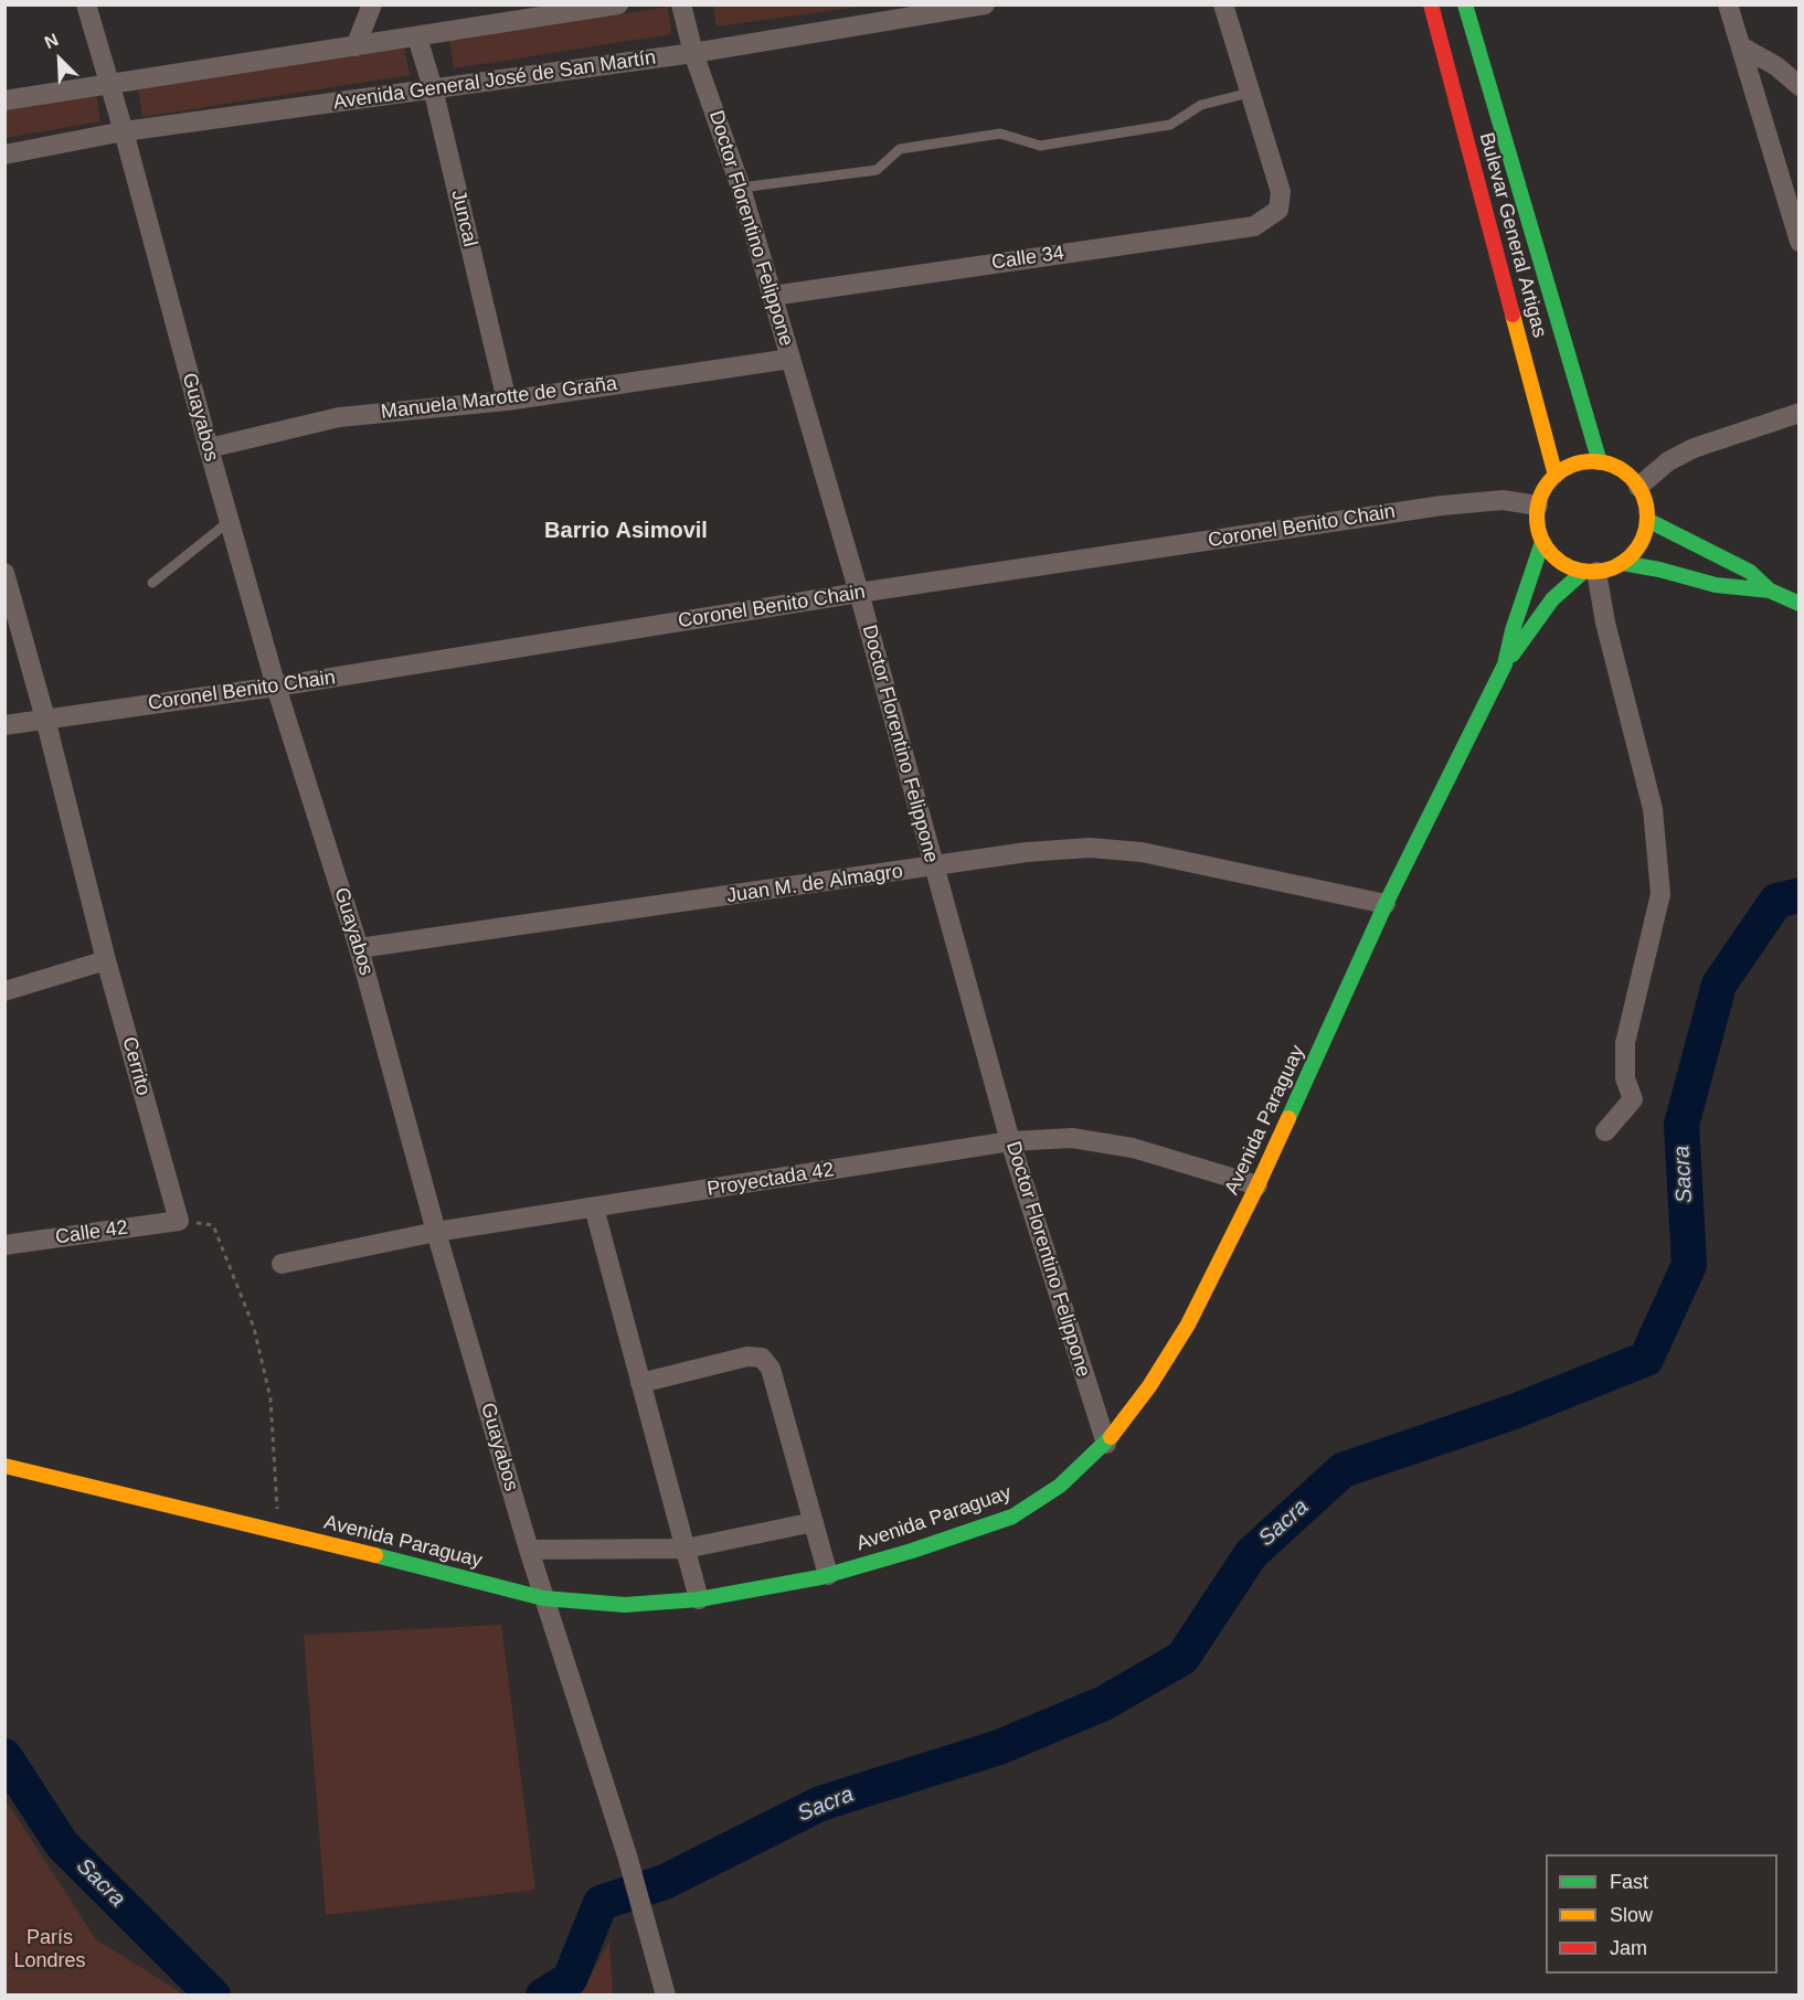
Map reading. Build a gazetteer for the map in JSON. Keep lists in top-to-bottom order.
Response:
{
  "streets": {
    "street": [
      "Avenida General José de San Martín",
      "Juncal",
      "Doctor Florentino Felippone",
      "Bulevar General Artigas",
      "Calle 34",
      "Manuela Marotte de Graña",
      "Guayabos",
      "Coronel Benito Chain",
      "Juan M. de Almagro",
      "Cerrito",
      "Avenida Paraguay",
      "Proyectada 42",
      "Calle 42"
    ]
  },
  "crossings": [
    ["Avenida General José de San Martín", "Juncal"],
    ["Avenida General José de San Martín", "Doctor Florentino Felippone"],
    ["Avenida General José de San Martín", "Guayabos"],
    ["Juncal", "Manuela Marotte de Graña"],
    ["Doctor Florentino Felippone", "Calle 34"],
    ["Doctor Florentino Felippone", "Manuela Marotte de Graña"],
    ["Doctor Florentino Felippone", "Coronel Benito Chain"],
    ["Doctor Florentino Felippone", "Juan M. de Almagro"],
    ["Doctor Florentino Felippone", "Avenida Paraguay"],
    ["Doctor Florentino Felippone", "Proyectada 42"],
    ["Bulevar General Artigas", "Coronel Benito Chain"],
    ["Bulevar General Artigas", "Avenida Paraguay"],
    ["Manuela Marotte de Graña", "Guayabos"],
    ["Guayabos", "Coronel Benito Chain"],
    ["Guayabos", "Juan M. de Almagro"],
    ["Guayabos", "Avenida Paraguay"],
    ["Guayabos", "Proyectada 42"],
    ["Coronel Benito Chain", "Cerrito"],
    ["Coronel Benito Chain", "Avenida Paraguay"],
    ["Juan M. de Almagro", "Avenida Paraguay"],
    ["Cerrito", "Calle 42"],
    ["Avenida Paraguay", "Proyectada 42"]
  ],
  "districts": ["Barrio Asimovil"],
  "water": ["Sacra"],
  "parks": ["París Londres"],
  "legend": ["Fast", "Slow", "Jam"],
  "north": "top left"
}
